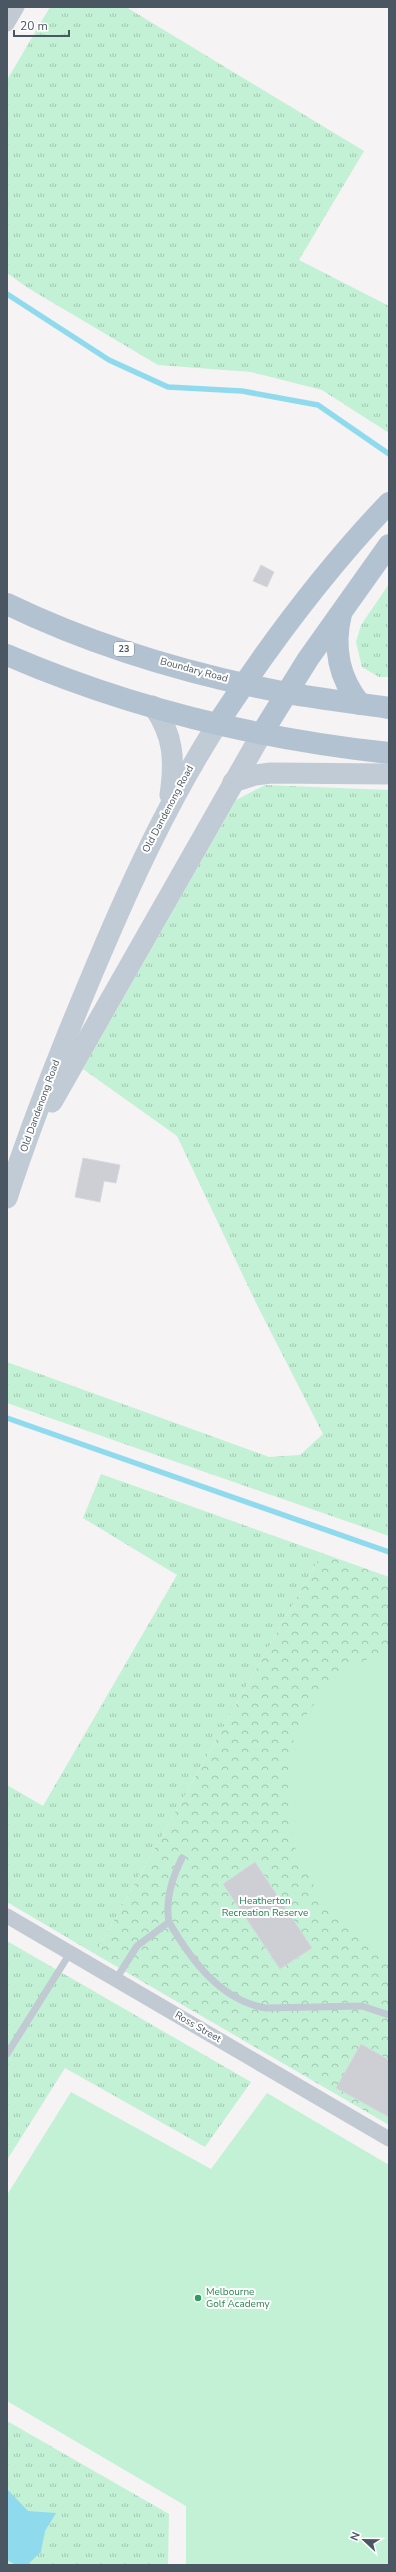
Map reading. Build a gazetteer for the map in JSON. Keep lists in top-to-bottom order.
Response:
{
  "streets": {
    "main road": ["23", "Boundary Road", "Old Dandenong Road"],
    "street": ["Ross Street"]
  },
  "crossings": [
    ["Boundary Road", "Old Dandenong Road"]
  ],
  "parks": ["Heatherton Recreation Reserve"],
  "places": ["Melbourne Golf Academy"],
  "scale_bar": "20 m",
  "north": "left"
}
